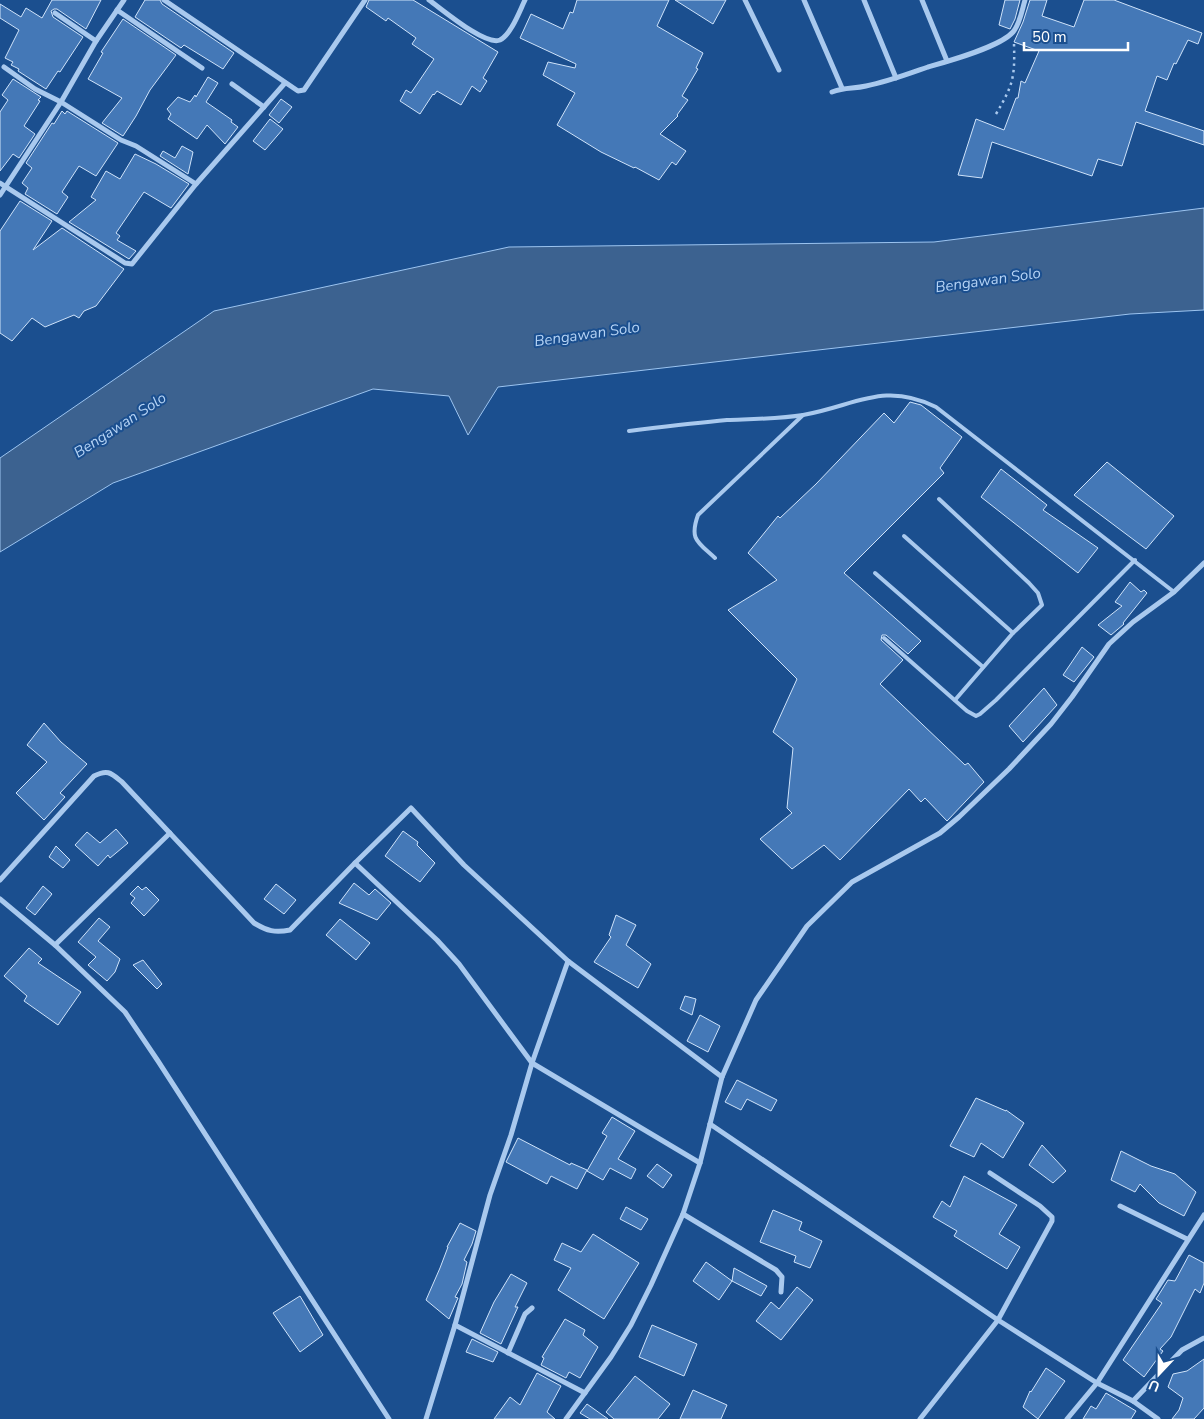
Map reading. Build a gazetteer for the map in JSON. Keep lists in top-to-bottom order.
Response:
{
  "water": ["Bengawan Solo"],
  "scale_bar": "50 m",
  "north": "bottom"
}
